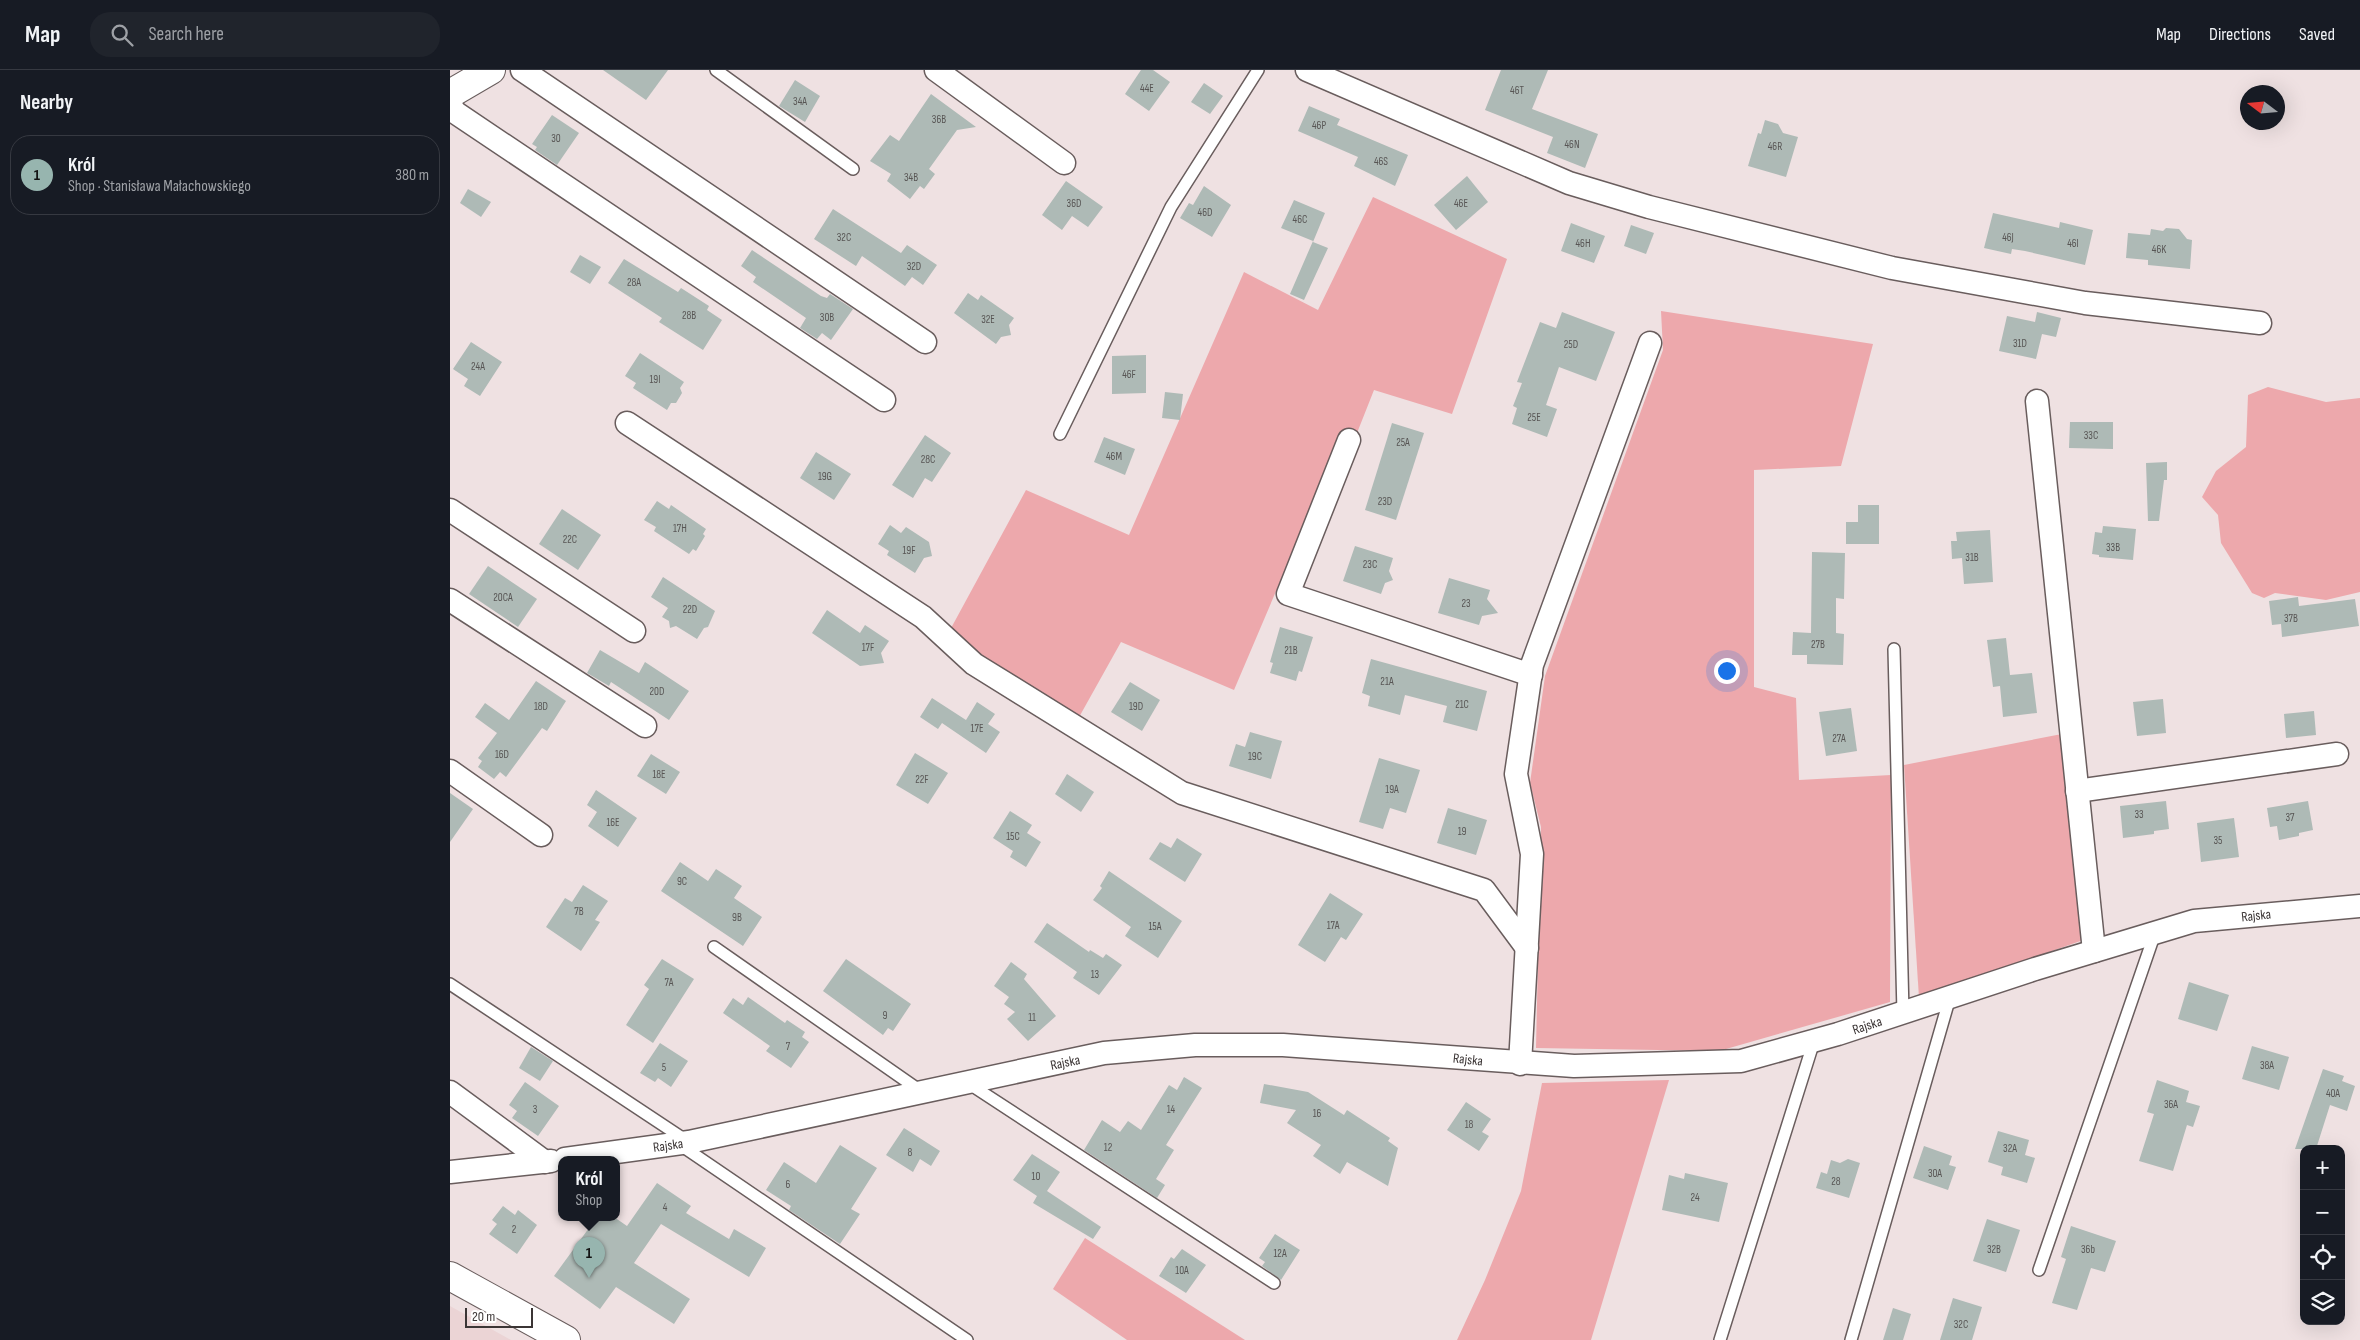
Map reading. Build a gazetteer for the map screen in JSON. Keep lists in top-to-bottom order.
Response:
{
  "streets": {
    "street": ["Rajska"]
  },
  "house_numbers": [
    "44E",
    "46T",
    "34A",
    "36B",
    "46P",
    "30",
    "46N",
    "46R",
    "46S",
    "34B",
    "36D",
    "46E",
    "46D",
    "46C",
    "32C",
    "46J",
    "46H",
    "46I",
    "46K",
    "32D",
    "28A",
    "28B",
    "30B",
    "32E",
    "31D",
    "25D",
    "24A",
    "46F",
    "19I",
    "25E",
    "33C",
    "25A",
    "46M",
    "28C",
    "19G",
    "23D",
    "17H",
    "22C",
    "33B",
    "19F",
    "31B",
    "23C",
    "20CA",
    "23",
    "22D",
    "37B",
    "27B",
    "17F",
    "21B",
    "21A",
    "20D",
    "21C",
    "18D",
    "19D",
    "17E",
    "27A",
    "16D",
    "19C",
    "18E",
    "22F",
    "19A",
    "33",
    "37",
    "16E",
    "19",
    "15C",
    "35",
    "9C",
    "7B",
    "9B",
    "17A",
    "15A",
    "13",
    "7A",
    "9",
    "11",
    "7",
    "38A",
    "5",
    "40A",
    "36A",
    "3",
    "14",
    "16",
    "18",
    "12",
    "32A",
    "8",
    "30A",
    "10",
    "28",
    "6",
    "24",
    "4",
    "2",
    "32B",
    "36b",
    "12A",
    "10A",
    "32C"
  ],
  "scale_bar": "20 m",
  "north": "left",
  "page": {
    "header": "Map",
    "search": "Search here",
    "nav": ["Map", "Directions", "Saved"],
    "heading": "Nearby",
    "list": [
      {
        "mark": "1",
        "name": "Król",
        "note": "Shop · Stanisława Małachowskiego",
        "value": "380 m"
      }
    ],
    "map_buttons": ["+", "−"],
    "popup": ["Król", "Shop"],
    "pins": "1",
    "scale": "20 m"
  }
}
